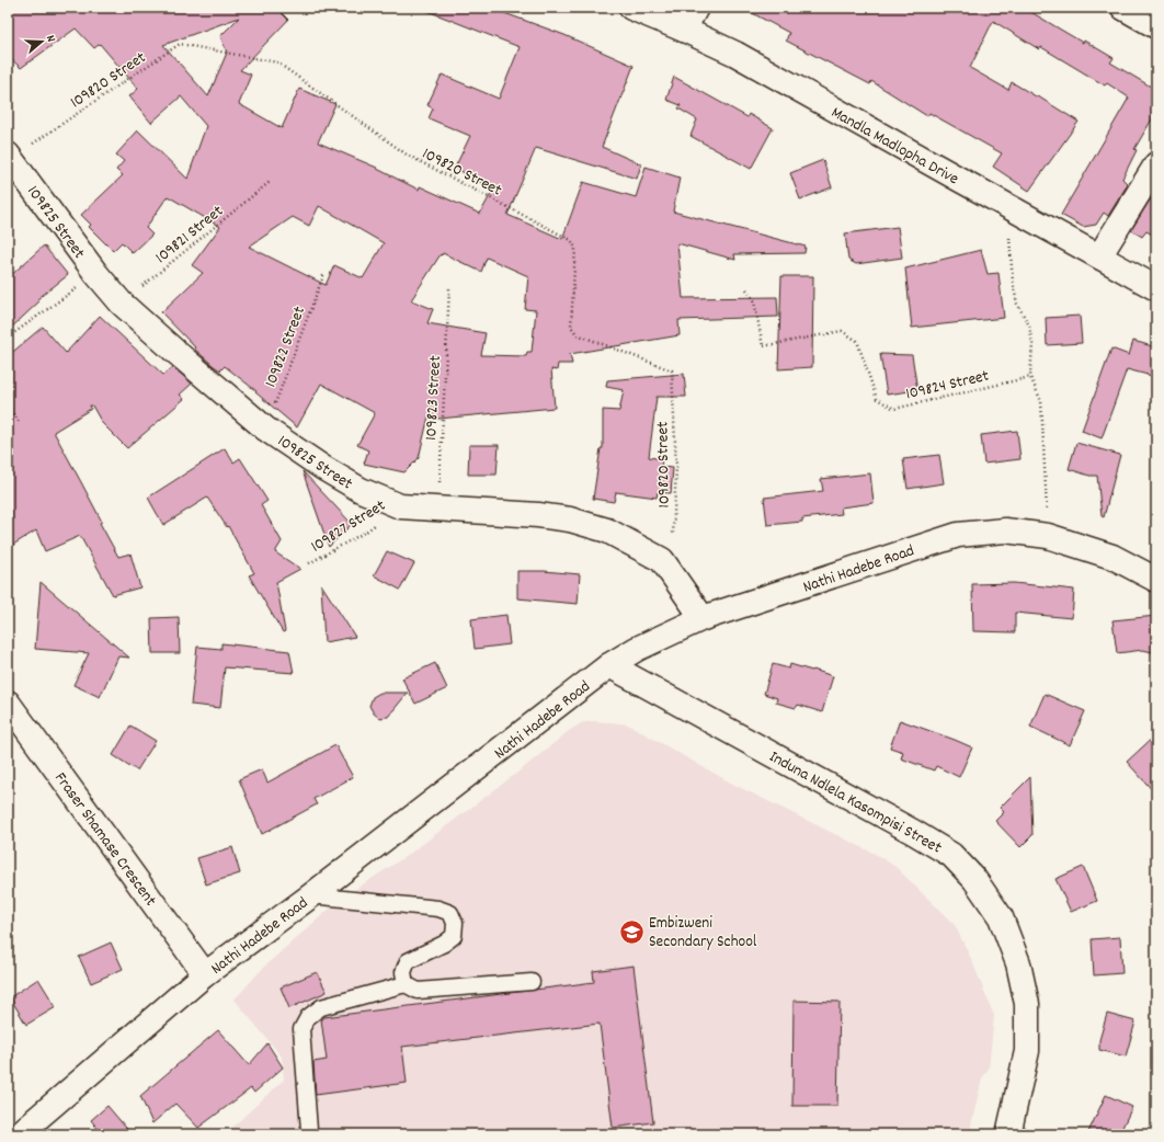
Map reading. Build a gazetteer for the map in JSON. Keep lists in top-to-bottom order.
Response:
{
  "streets": {
    "street": [
      "Mandla Madlopha Drive",
      "109825 Street",
      "Nathi Hadebe Road",
      "Induna Ndlela Kasompisi Street",
      "Fraser Shamase Crescent"
    ],
    "path": [
      "109820 Street",
      "109821 Street",
      "109822 Street",
      "109824 Street",
      "109823 Street",
      "109827 Street"
    ]
  },
  "crossings": [
    ["109820 Street", "109825 Street"],
    ["109825 Street", "109821 Street"],
    ["109825 Street", "109822 Street"],
    ["109825 Street", "109823 Street"],
    ["109825 Street", "109827 Street"],
    ["109825 Street", "Nathi Hadebe Road"],
    ["Nathi Hadebe Road", "Induna Ndlela Kasompisi Street"],
    ["Nathi Hadebe Road", "Fraser Shamase Crescent"]
  ],
  "places": {
    "school or university": ["Embizweni Secondary School"]
  },
  "north": "right"
}
